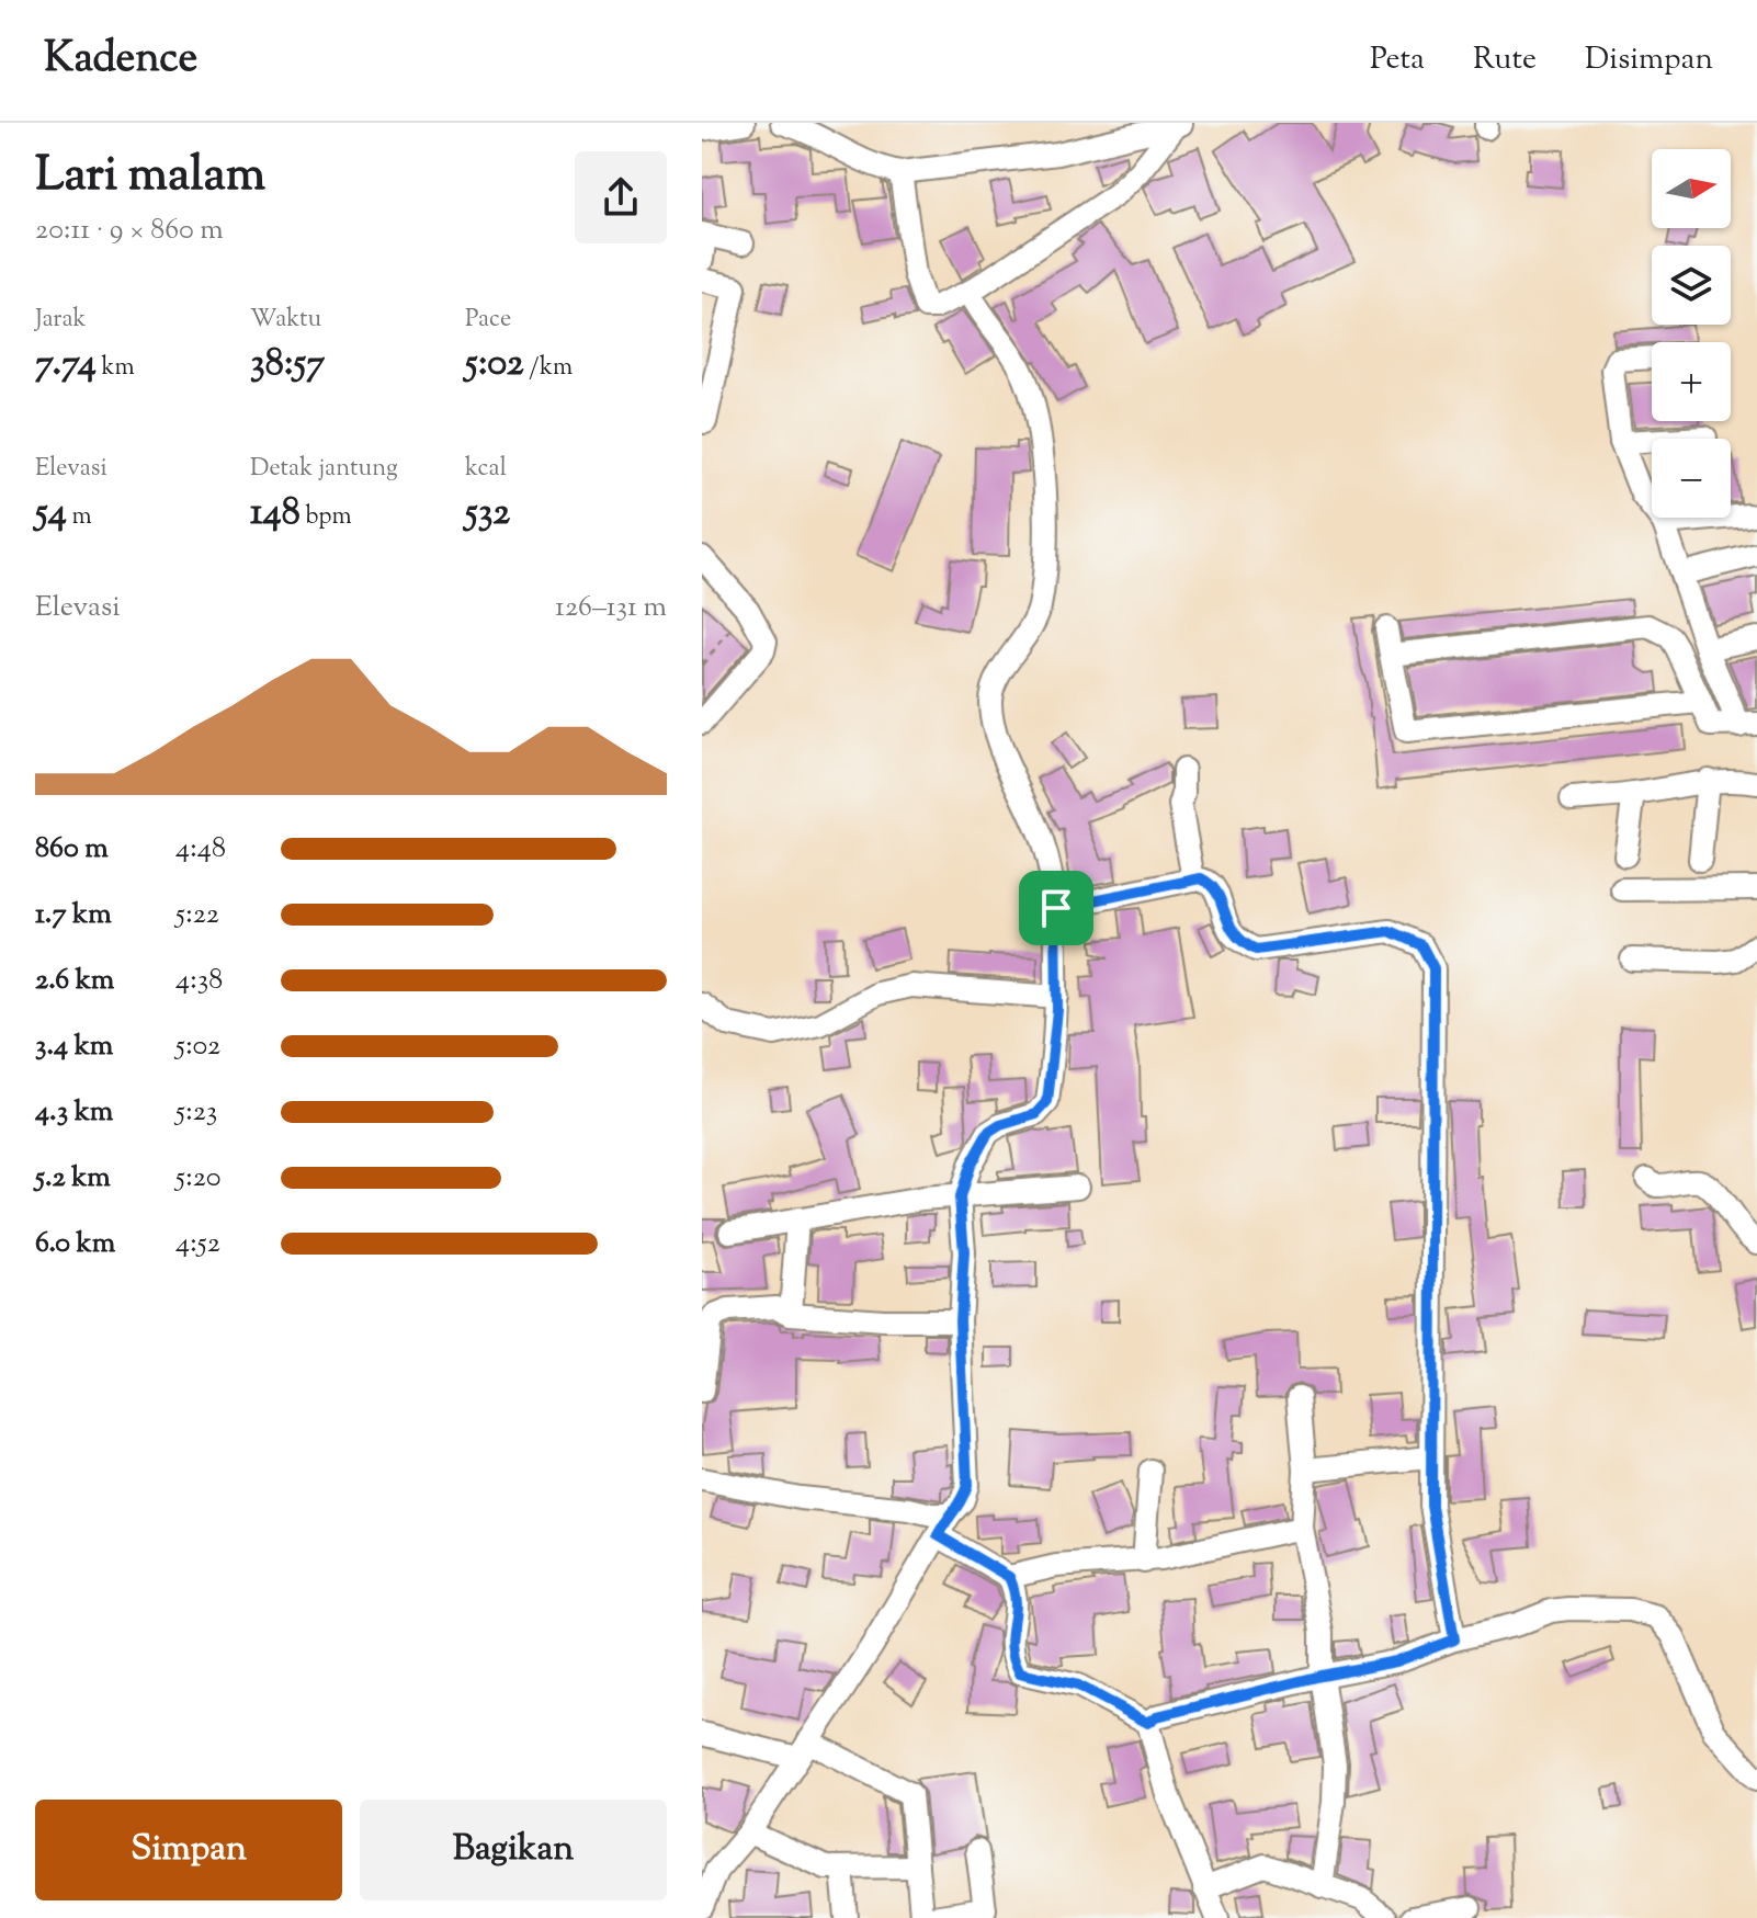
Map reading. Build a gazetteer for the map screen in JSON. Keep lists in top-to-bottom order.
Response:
{
  "north": "right",
  "page": {
    "header": "Kadence",
    "nav": ["Peta", "Rute", "Disimpan"],
    "heading": ["Lari malam", "20:11 · 9 × 860 m"],
    "map_buttons": ["+", "−"],
    "stats": [
      ["Jarak", "7.74 km"],
      ["Waktu", "38:57"],
      ["Pace", "5:02 /km"],
      ["Elevasi", "54 m"],
      ["Detak jantung", "148 bpm"],
      ["kcal", "532"]
    ],
    "chart": ["Elevasi", "126–131 m"],
    "list": [
      {
        "name": "860 m",
        "note": "4:48"
      },
      {
        "name": "1.7 km",
        "note": "5:22"
      },
      {
        "name": "2.6 km",
        "note": "4:38"
      },
      {
        "name": "3.4 km",
        "note": "5:02"
      },
      {
        "name": "4.3 km",
        "note": "5:23"
      },
      {
        "name": "5.2 km",
        "note": "5:20"
      },
      {
        "name": "6.0 km",
        "note": "4:52"
      }
    ],
    "buttons": ["Simpan", "Bagikan"]
  }
}
